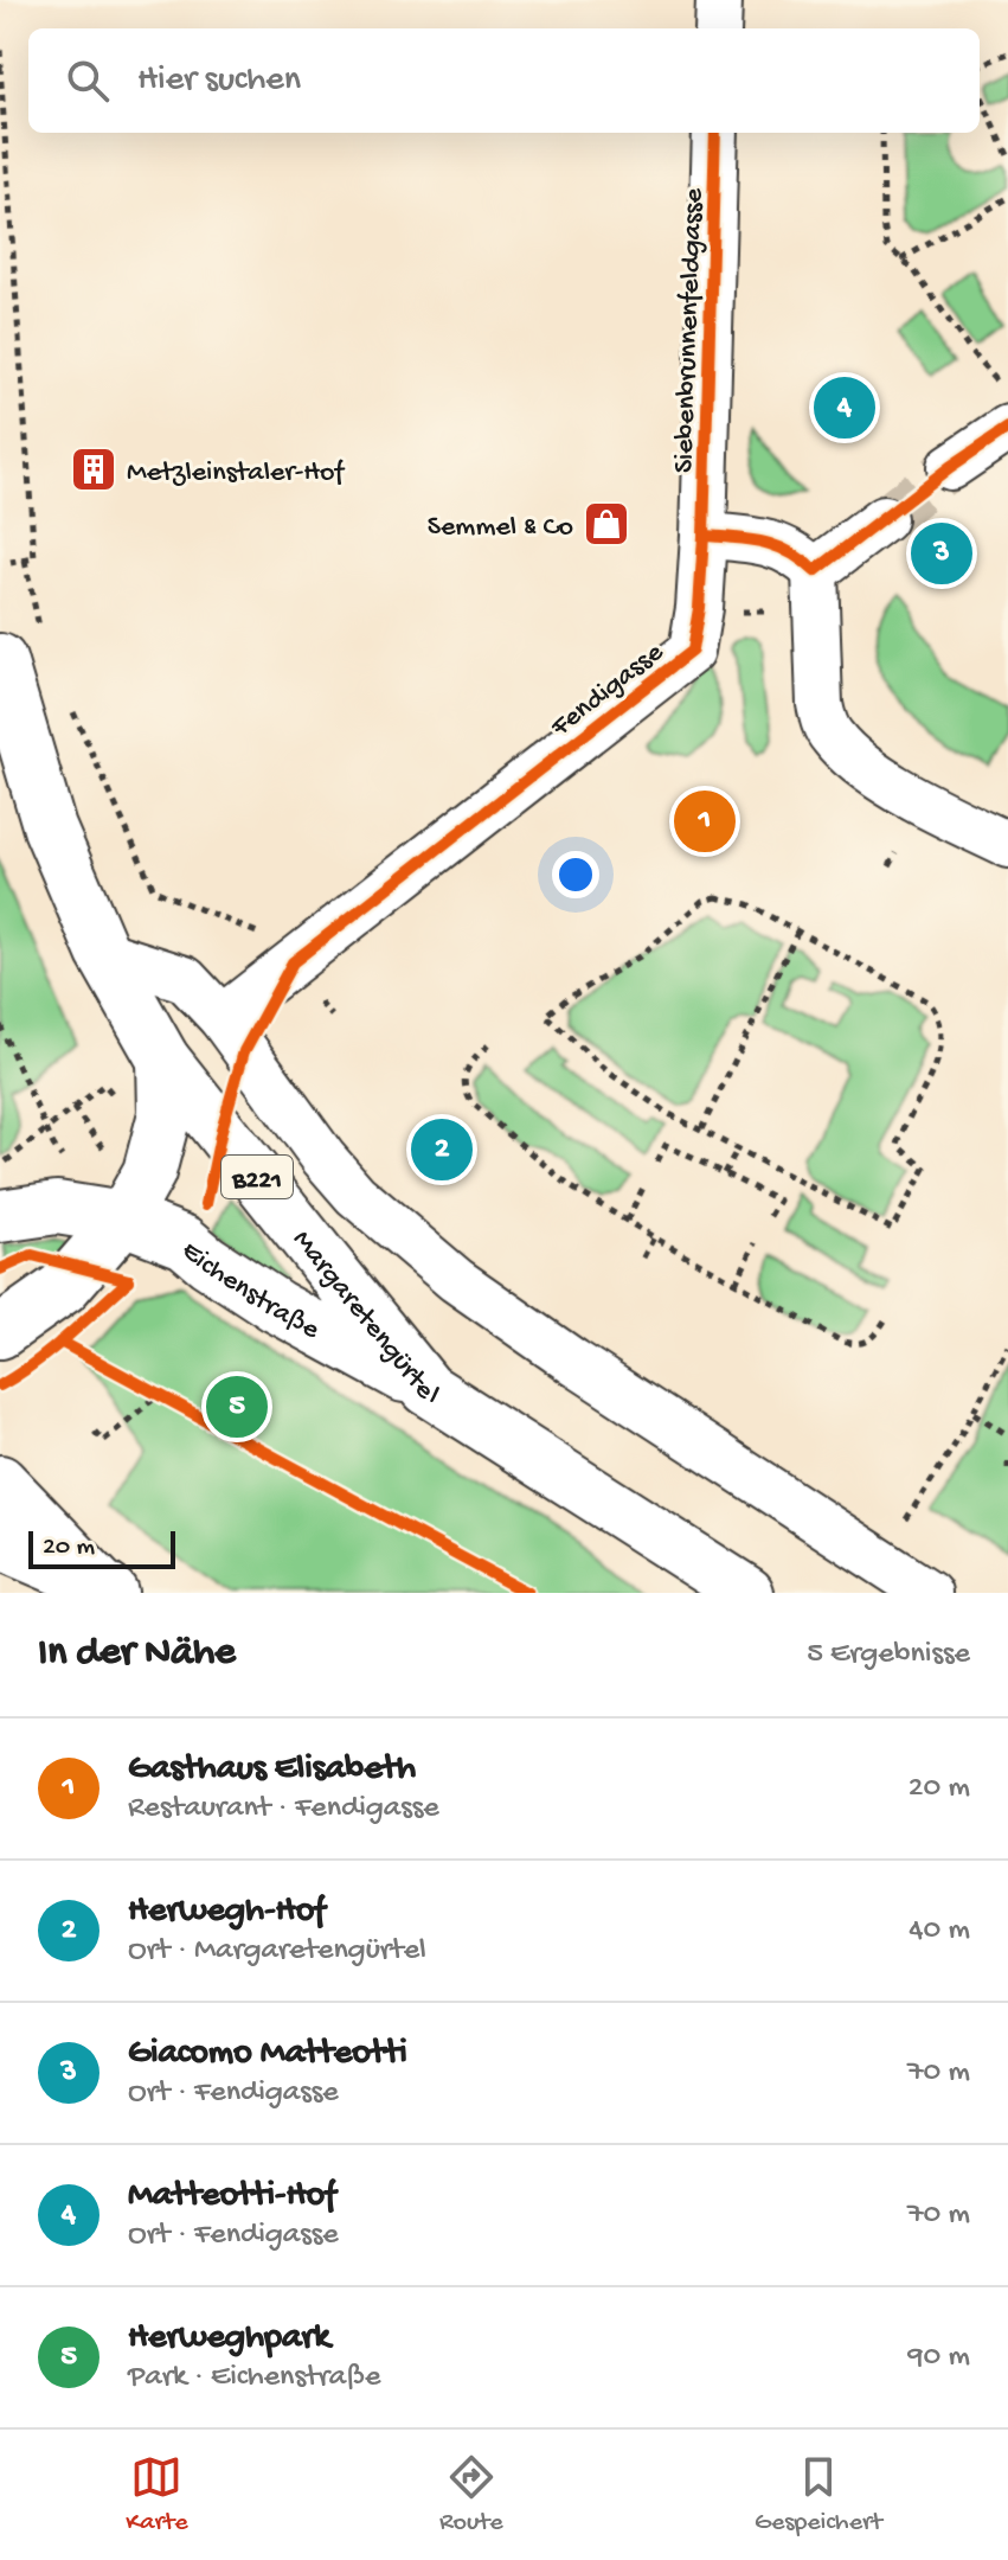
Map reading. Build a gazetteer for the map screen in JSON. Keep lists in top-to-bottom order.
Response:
{
  "streets": {
    "main road": ["B221", "Eichenstraße", "Margaretengürtel"],
    "street": ["Siebenbrunnenfeldgasse", "Fendigasse"]
  },
  "crossings": [
    ["Siebenbrunnenfeldgasse", "Fendigasse"],
    ["Eichenstraße", "Margaretengürtel"]
  ],
  "places": {
    "building": ["Metzleinstaler-Hof"],
    "shop": ["Semmel & Co"]
  },
  "scale_bar": "20 m",
  "page": {
    "search": "Hier suchen",
    "pins": [
      "4",
      "3",
      "1",
      "2",
      "5"
    ],
    "scale": "20 m",
    "heading": ["In der Nähe", "5 Ergebnisse"],
    "list": [
      {
        "mark": "1",
        "name": "Gasthaus Elisabeth",
        "note": "Restaurant · Fendigasse",
        "value": "20 m"
      },
      {
        "mark": "2",
        "name": "Herwegh-Hof",
        "note": "Ort · Margaretengürtel",
        "value": "40 m"
      },
      {
        "mark": "3",
        "name": "Giacomo Matteotti",
        "note": "Ort · Fendigasse",
        "value": "70 m"
      },
      {
        "mark": "4",
        "name": "Matteotti-Hof",
        "note": "Ort · Fendigasse",
        "value": "70 m"
      },
      {
        "mark": "5",
        "name": "Herweghpark",
        "note": "Park · Eichenstraße",
        "value": "90 m"
      }
    ],
    "nav": ["Karte", "Route", "Gespeichert"]
  }
}
